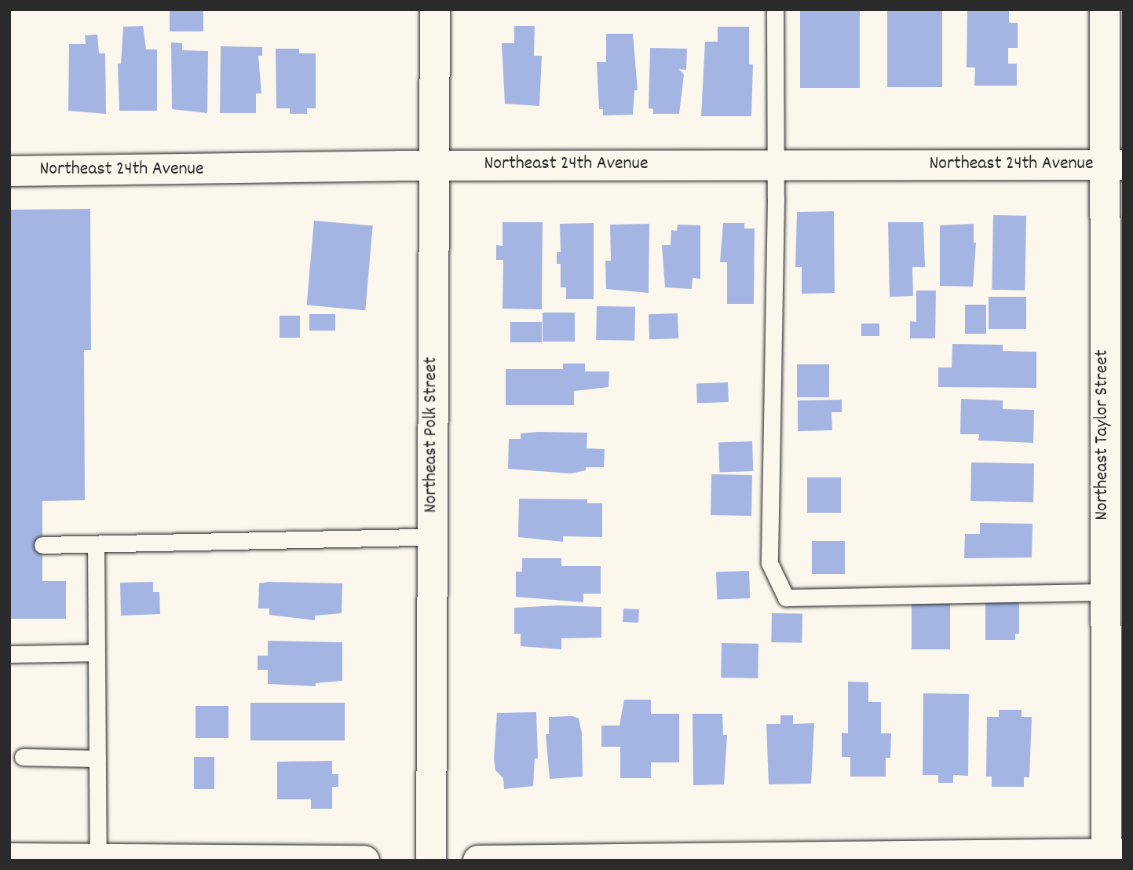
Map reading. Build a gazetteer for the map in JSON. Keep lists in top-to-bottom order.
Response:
{
  "streets": {
    "street": ["Northeast 24th Avenue", "Northeast Polk Street", "Northeast Taylor Street"]
  },
  "crossings": [
    ["Northeast 24th Avenue", "Northeast Polk Street"],
    ["Northeast 24th Avenue", "Northeast Taylor Street"]
  ]
}
